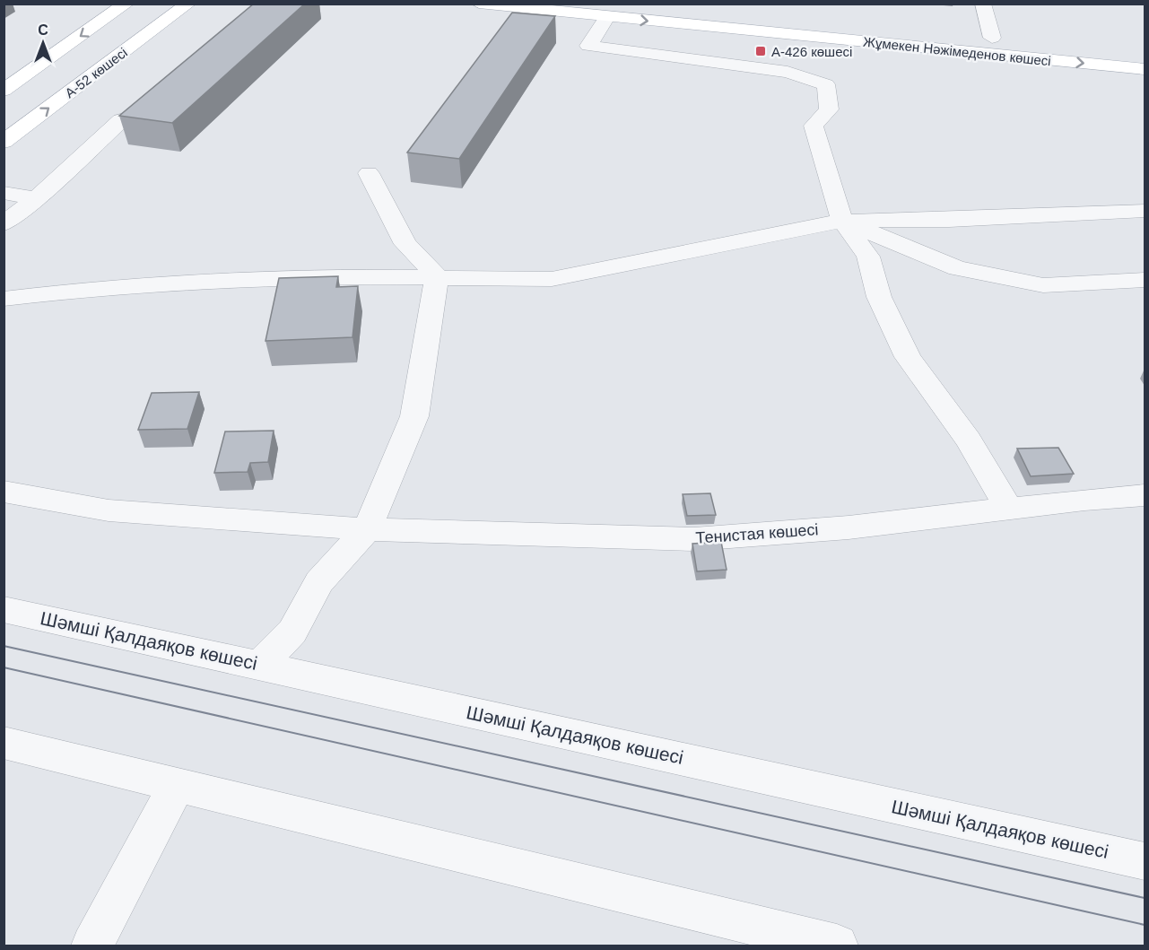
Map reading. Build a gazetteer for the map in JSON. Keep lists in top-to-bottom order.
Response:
{
  "streets": {
    "main road": ["Жұмекен Нәжімеденов көшесі", "А-52 көшесі"],
    "street": ["Тенистая көшесі", "Шәмші Қалдаяқов көшесі"]
  },
  "places": {
    "transit": ["А-426 көшесі"]
  },
  "north": "top"
}
